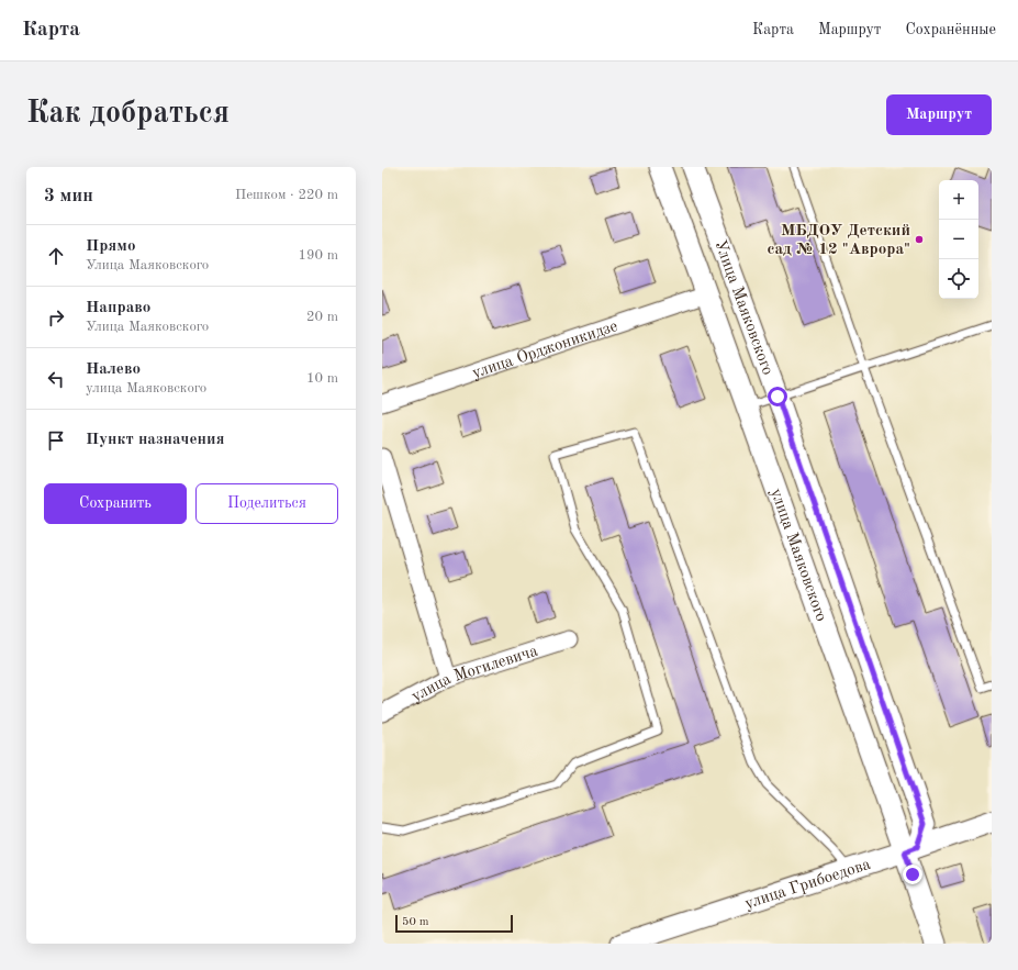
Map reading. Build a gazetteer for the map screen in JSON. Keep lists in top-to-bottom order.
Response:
{
  "streets": {
    "street": [
      "Улица Маяковского",
      "улица Орджоникидзе",
      "улица Маяковского",
      "улица Могилевича",
      "улица Грибоедова"
    ]
  },
  "crossings": [
    ["Улица Маяковского", "улица Маяковского"],
    ["Улица Маяковского", "улица Грибоедова"],
    ["улица Орджоникидзе", "улица Маяковского"],
    ["улица Маяковского", "улица Грибоедова"]
  ],
  "places": ["МБДОУ Детский сад № 12 \"Аврора\""],
  "scale_bar": "50 m",
  "page": {
    "header": "Карта",
    "nav": ["Карта", "Маршрут", "Сохранённые"],
    "buttons": [
      "Маршрут",
      ["Сохранить", "Поделиться"]
    ],
    "title": "Как добраться",
    "heading": ["3 мин", "Пешком · 220 m"],
    "map_buttons": ["+", "−"],
    "list": [
      ["Прямо", "Улица Маяковского", "190 m"],
      ["Направо", "Улица Маяковского", "20 m"],
      ["Налево", "улица Маяковского", "10 m"],
      "Пункт назначения"
    ],
    "scale": "50 m"
  }
}
